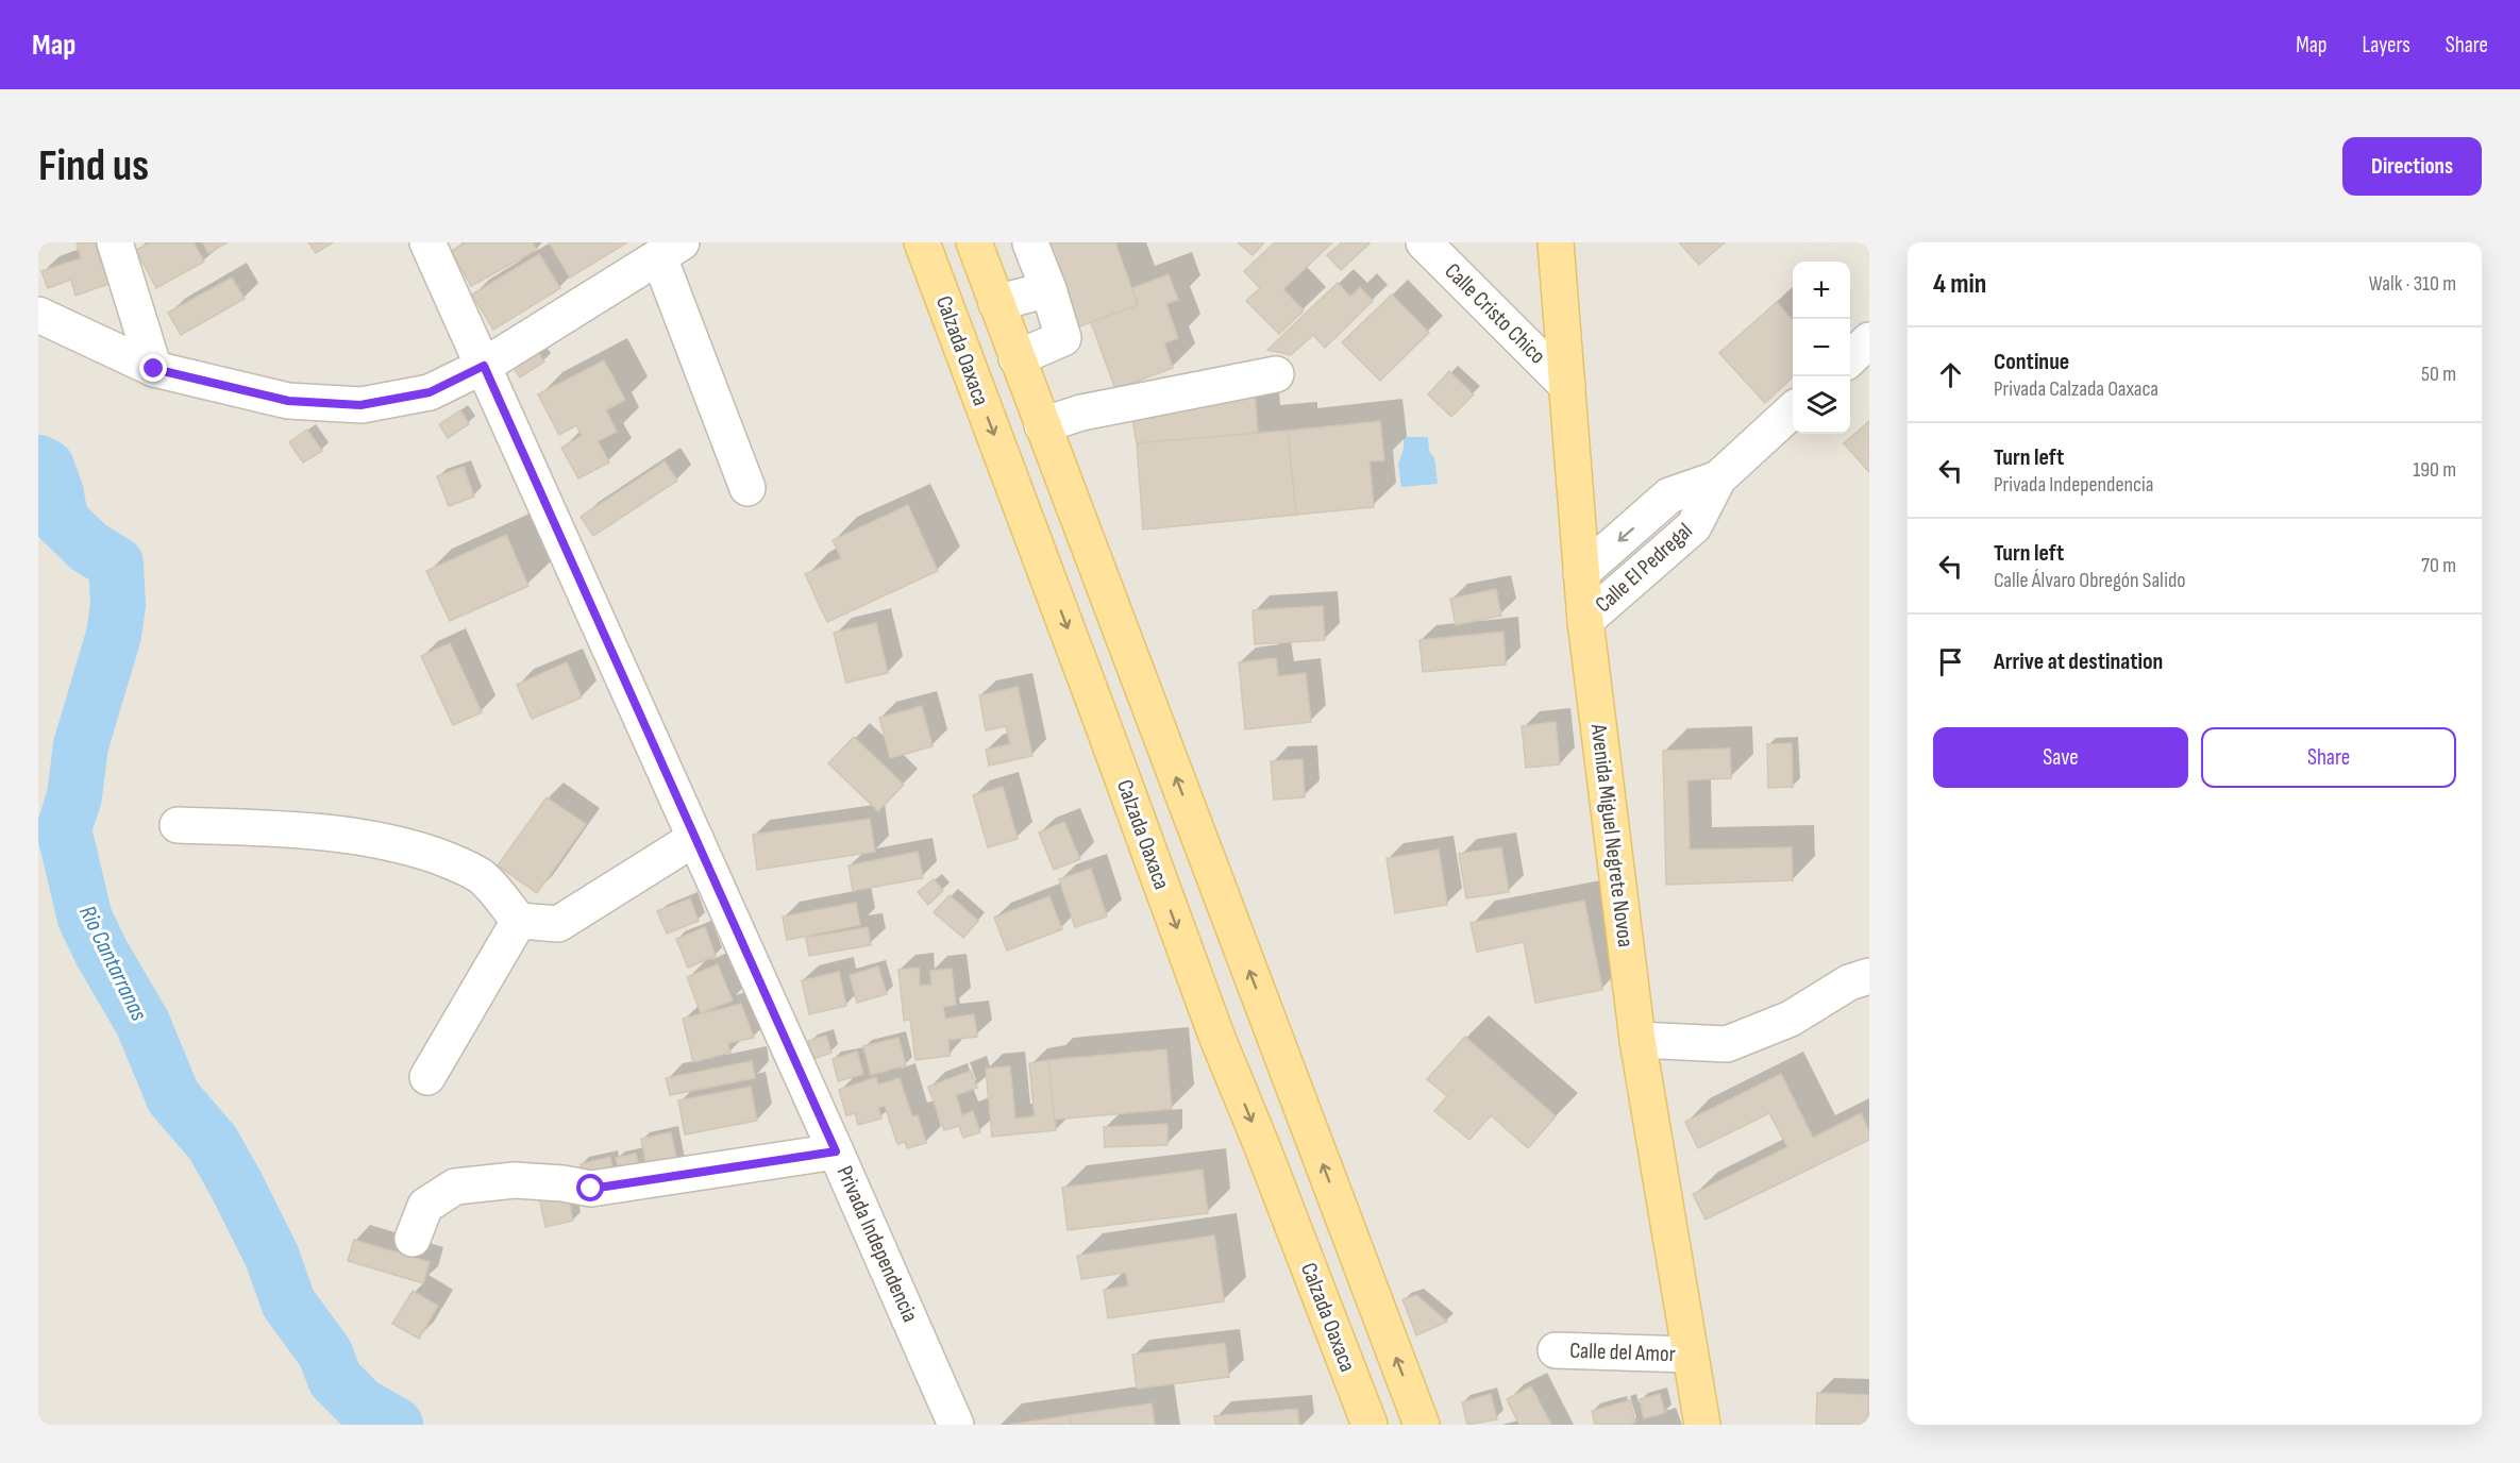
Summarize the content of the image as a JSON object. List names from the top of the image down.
{
  "streets": {
    "main road": ["Calzada Oaxaca", "Avenida Miguel Negrete Novoa"],
    "street": [
      "Calle Cristo Chico",
      "Calle El Pedregal",
      "Privada Independencia",
      "Calle del Amor"
    ]
  },
  "crossings": [
    ["Calle Cristo Chico", "Avenida Miguel Negrete Novoa"],
    ["Calle El Pedregal", "Avenida Miguel Negrete Novoa"],
    ["Avenida Miguel Negrete Novoa", "Calle del Amor"]
  ],
  "water": ["Rio Cantarranas"],
  "page": {
    "header": "Map",
    "nav": ["Map", "Layers", "Share"],
    "buttons": [
      "Directions",
      ["Save", "Share"]
    ],
    "title": "Find us",
    "heading": ["4 min", "Walk · 310 m"],
    "map_buttons": ["+", "−"],
    "list": [
      ["Continue", "Privada Calzada Oaxaca", "50 m"],
      ["Turn left", "Privada Independencia", "190 m"],
      ["Turn left", "Calle Álvaro Obregón Salido", "70 m"],
      "Arrive at destination"
    ]
  }
}
